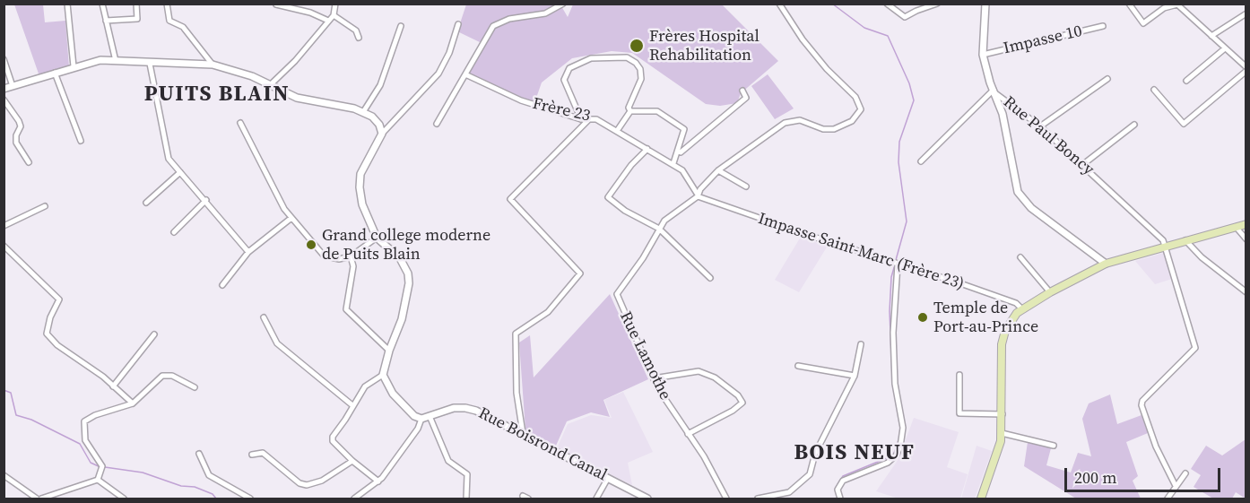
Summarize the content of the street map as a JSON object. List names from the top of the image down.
{
  "streets": {
    "street": [
      "Impasse 10",
      "Frère 23",
      "Rue Paul Boncy",
      "Impasse Saint-Marc (Frère 23)",
      "Rue Lamothe",
      "Rue Boisrond Canal"
    ]
  },
  "crossings": [
    ["Impasse 10", "Rue Paul Boncy"],
    ["Frère 23", "Impasse Saint-Marc (Frère 23)"],
    ["Frère 23", "Rue Lamothe"],
    ["Impasse Saint-Marc (Frère 23)", "Rue Lamothe"]
  ],
  "districts": ["PUITS BLAIN", "BOIS NEUF"],
  "places": ["Frères Hospital Rehabilitation", "Grand college moderne de Puits Blain", "Temple de Port-au-Prince"],
  "scale_bar": "200 m"
}
